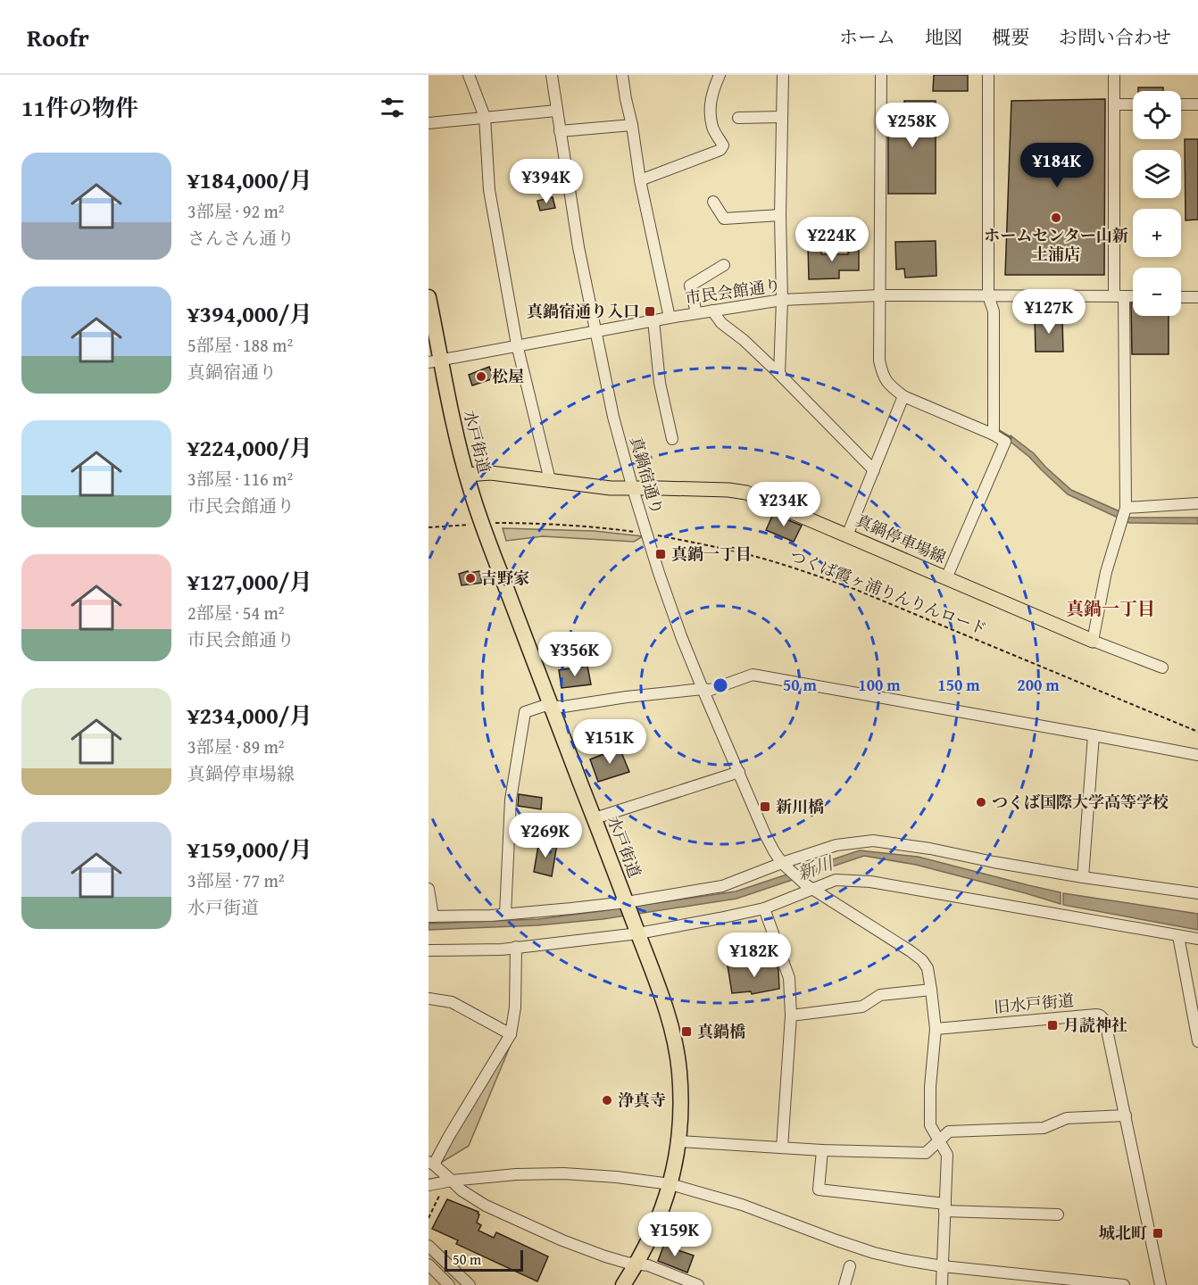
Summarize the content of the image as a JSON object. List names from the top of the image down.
{
  "streets": {
    "highway": ["水戸街道"],
    "main road": ["真鍋停車場線"],
    "street": ["市民会館通り", "真鍋宿通り", "旧水戸街道"],
    "path": ["つくば霞ヶ浦りんりんロード"]
  },
  "crossings": [
    ["市民会館通り", "水戸街道"],
    ["市民会館通り", "真鍋宿通り"],
    ["水戸街道", "真鍋停車場線"],
    ["水戸街道", "つくば霞ヶ浦りんりんロード"],
    ["真鍋宿通り", "真鍋停車場線"],
    ["真鍋宿通り", "つくば霞ヶ浦りんりんロード"]
  ],
  "districts": ["真鍋一丁目"],
  "water": ["新川"],
  "places": {
    "other": [
      "ホームセンター山新 土浦店",
      "松屋",
      "吉野家",
      "つくば国際大学高等学校",
      "浄真寺"
    ],
    "transit": [
      "真鍋宿通り入口",
      "真鍋一丁目",
      "新川橋",
      "月読神社",
      "真鍋橋",
      "城北町"
    ]
  },
  "scale_bar": "50 m",
  "page": {
    "header": "Roofr",
    "nav": [
      "ホーム",
      "地図",
      "概要",
      "お問い合わせ"
    ],
    "heading": "11件の物件",
    "map_buttons": ["+", "−"],
    "price": [
      "¥258K",
      "¥184K",
      "¥394K",
      "¥224K",
      "¥127K",
      "¥234K",
      "¥356K",
      "¥151K",
      "¥269K",
      "¥182K",
      "¥159K"
    ],
    "list": [
      {
        "name": "¥184,000/月",
        "note": "3部屋 · 92 m² · さんさん通り"
      },
      {
        "name": "¥394,000/月",
        "note": "5部屋 · 188 m² · 真鍋宿通り"
      },
      {
        "name": "¥224,000/月",
        "note": "3部屋 · 116 m² · 市民会館通り"
      },
      {
        "name": "¥127,000/月",
        "note": "2部屋 · 54 m² · 市民会館通り"
      },
      {
        "name": "¥234,000/月",
        "note": "3部屋 · 89 m² · 真鍋停車場線"
      },
      {
        "name": "¥159,000/月",
        "note": "3部屋 · 77 m² · 水戸街道"
      }
    ],
    "scale": "50 m"
  },
  "rings": [
    "50 m",
    "100 m",
    "150 m",
    "200 m"
  ]
}
